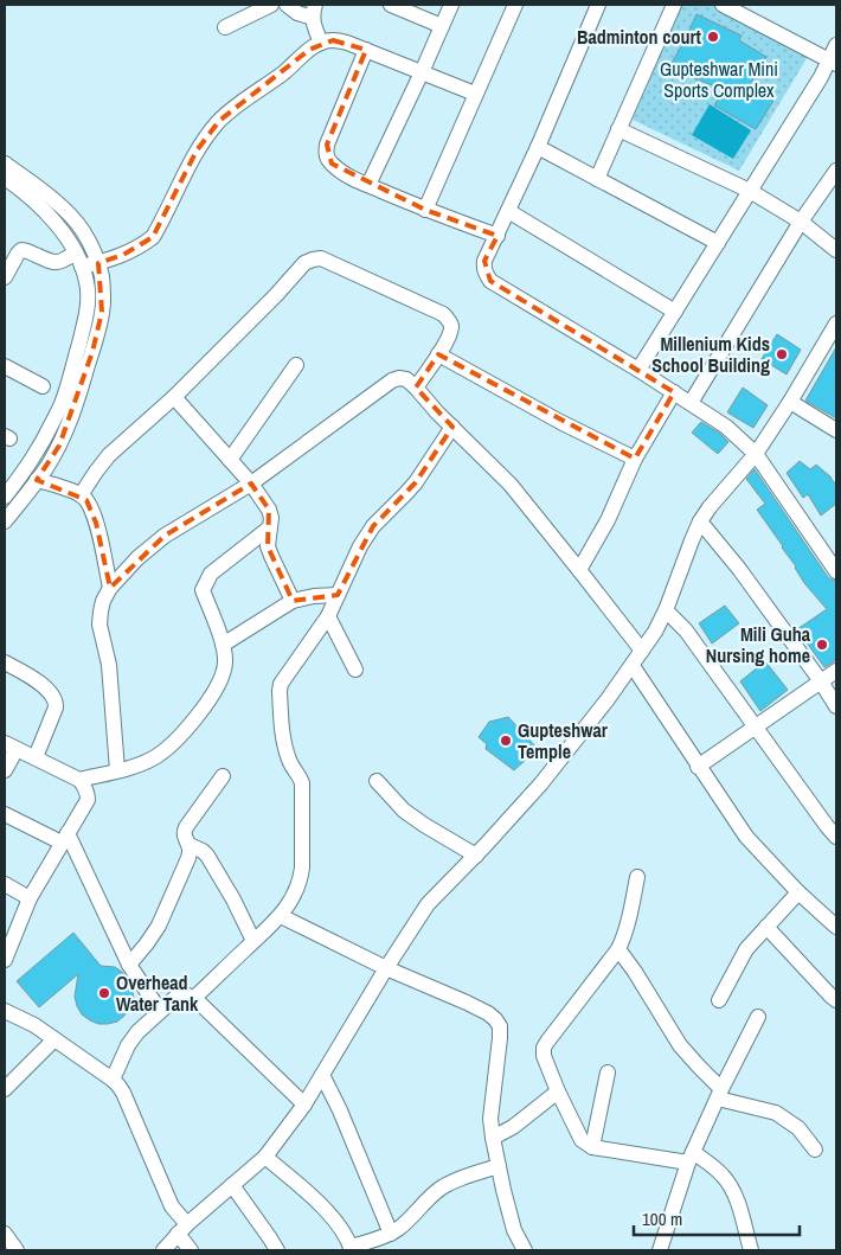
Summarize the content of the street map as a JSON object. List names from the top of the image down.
{
  "parks": ["Gupteshwar Mini Sports Complex"],
  "places": [
    "Badminton court",
    "Millenium Kids School Building",
    "Mili Guha Nursing home",
    "Gupteshwar Temple",
    "Overhead Water Tank"
  ],
  "scale_bar": "100 m"
}
